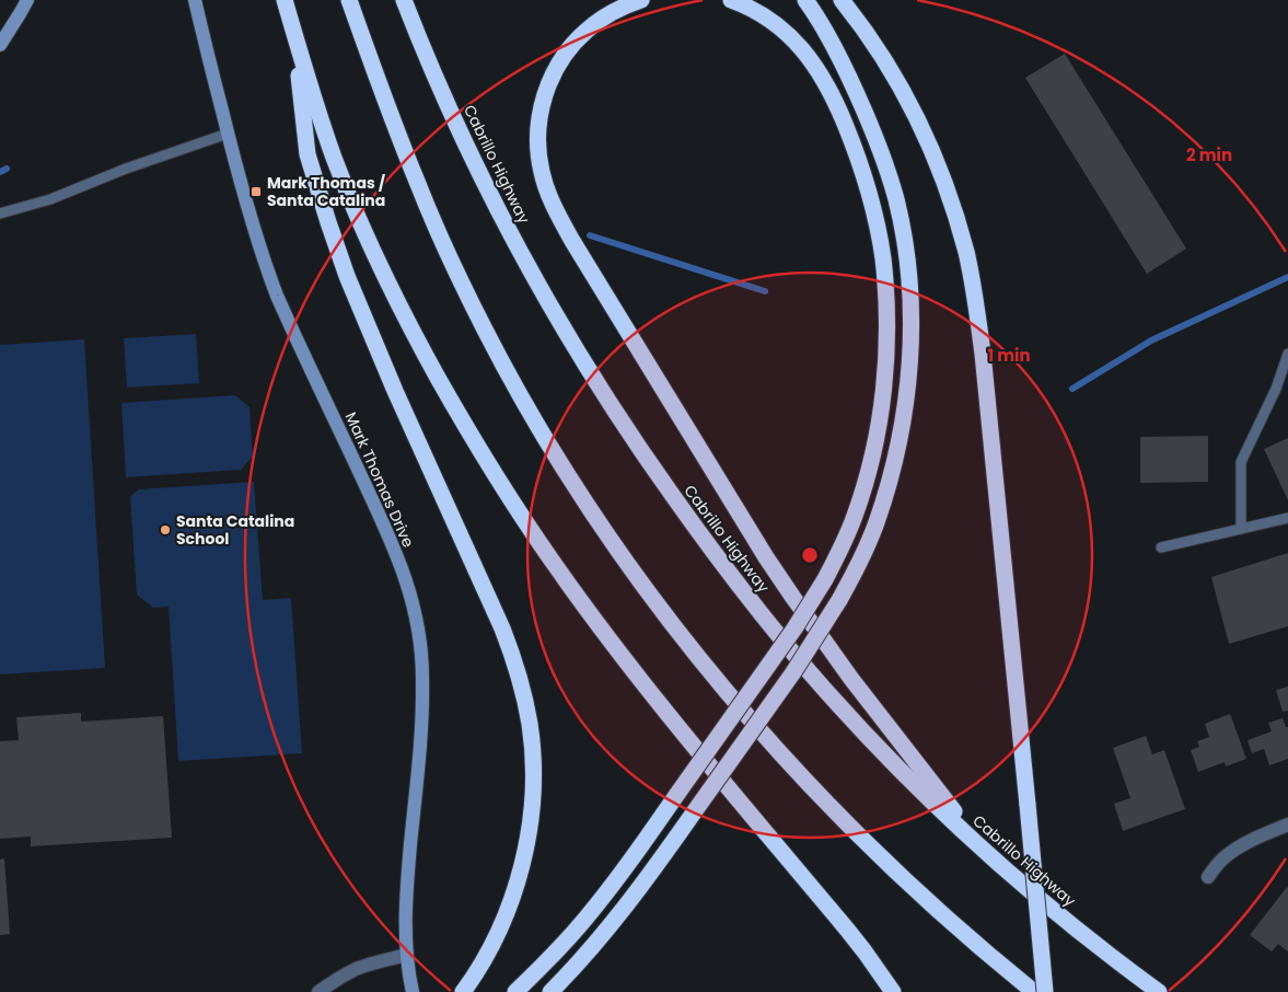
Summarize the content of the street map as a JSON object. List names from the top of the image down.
{
  "streets": {
    "highway": ["Cabrillo Highway"],
    "street": ["Mark Thomas Drive"]
  },
  "places": {
    "transit": ["Mark Thomas / Santa Catalina"],
    "other": ["Santa Catalina School"]
  },
  "rings": ["2 min", "1 min"]
}
